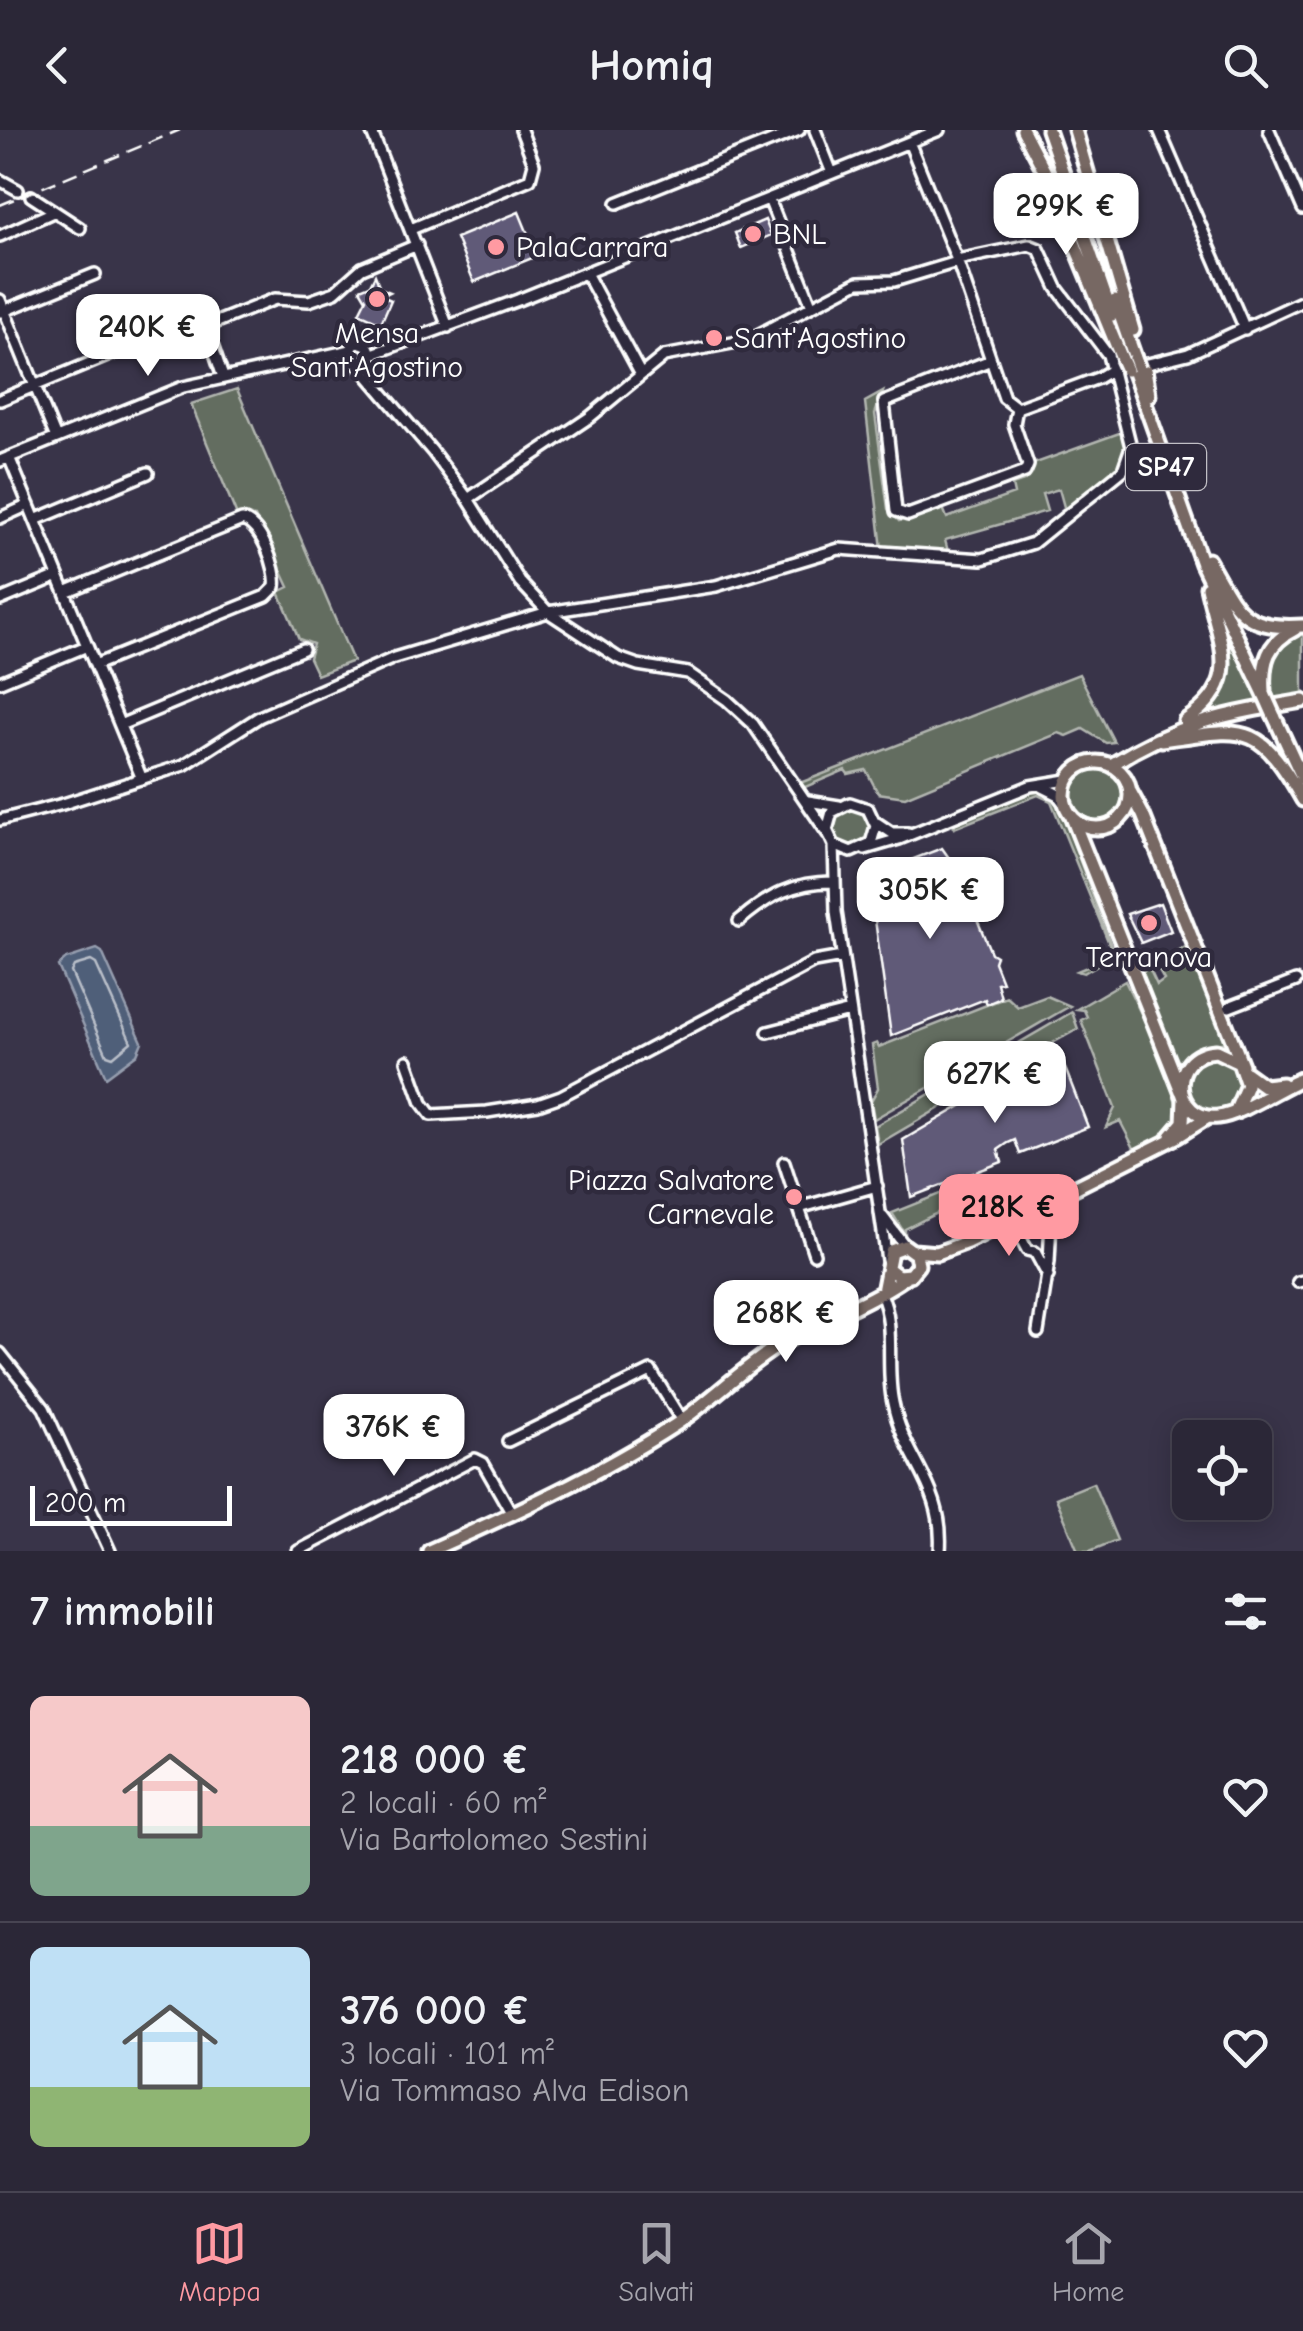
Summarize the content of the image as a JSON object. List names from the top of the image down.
{
  "streets": {
    "main road": ["SP47"]
  },
  "places": [
    "BNL",
    "PalaCarrara",
    "Mensa Sant'Agostino",
    "Sant'Agostino",
    "Terranova",
    "Piazza Salvatore Carnevale"
  ],
  "scale_bar": "200 m",
  "page": {
    "header": "Homiq",
    "price": [
      "299K €",
      "240K €",
      "305K €",
      "627K €",
      "218K €",
      "268K €",
      "376K €"
    ],
    "scale": "200 m",
    "heading": "7 immobili",
    "list": [
      {
        "name": "218 000 €",
        "note": "2 locali · 60 m² · Via Bartolomeo Sestini"
      },
      {
        "name": "376 000 €",
        "note": "3 locali · 101 m² · Via Tommaso Alva Edison"
      }
    ],
    "tabs": ["Mappa", "Salvati", "Home"]
  }
}
